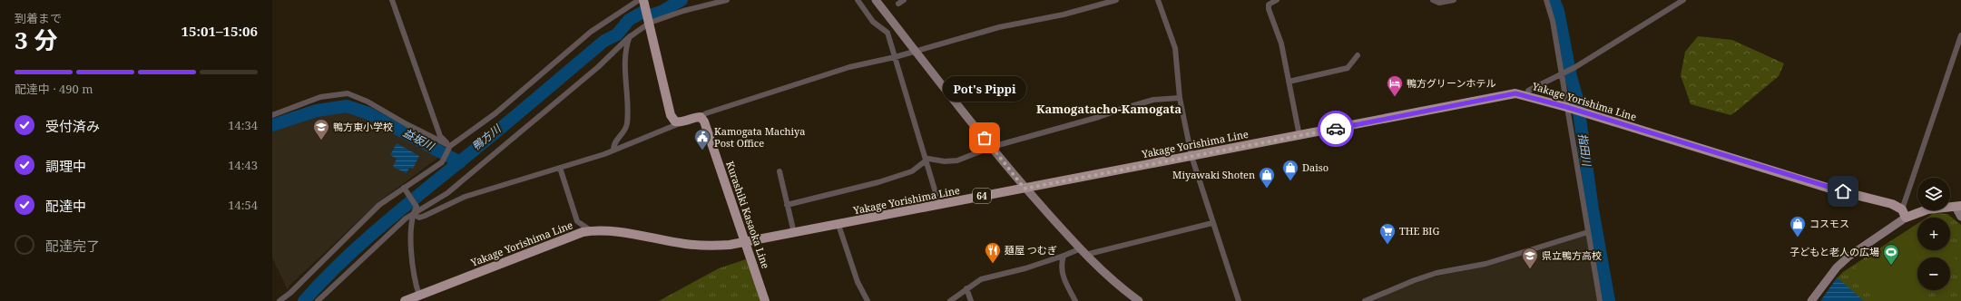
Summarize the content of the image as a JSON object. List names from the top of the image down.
{
  "streets": {
    "main road": ["Yakage Yorishima Line", "64", "Kurashiki Kasaoka Line"]
  },
  "crossings": [
    ["Yakage Yorishima Line", "Kurashiki Kasaoka Line"]
  ],
  "districts": ["Kamogatacho-Kamogata"],
  "water": ["鴨方川", "益坂川", "指田川"],
  "places": {
    "hotel": ["鴨方グリーンホテル"],
    "other": ["Pot's Pippi"],
    "school or university": ["鴨方東小学校", "県立鴨方高校"],
    "public building": ["Kamogata Machiya Post Office"],
    "shop": ["Daiso", "Miyawaki Shoten", "コスモス"],
    "supermarket": ["THE BIG"],
    "restaurant": ["麺屋 つむぎ"],
    "sports": ["子どもと老人の広場"]
  },
  "page": {
    "heading": ["3 分", "到着まで", "15:01–15:06"],
    "bar": "配達中 · 490 m",
    "bubble": "Pot's Pippi",
    "list": [
      ["受付済み", "14:34"],
      ["調理中", "14:43"],
      ["配達中", "14:54"],
      "配達完了"
    ],
    "map_buttons": ["+", "−"]
  }
}
